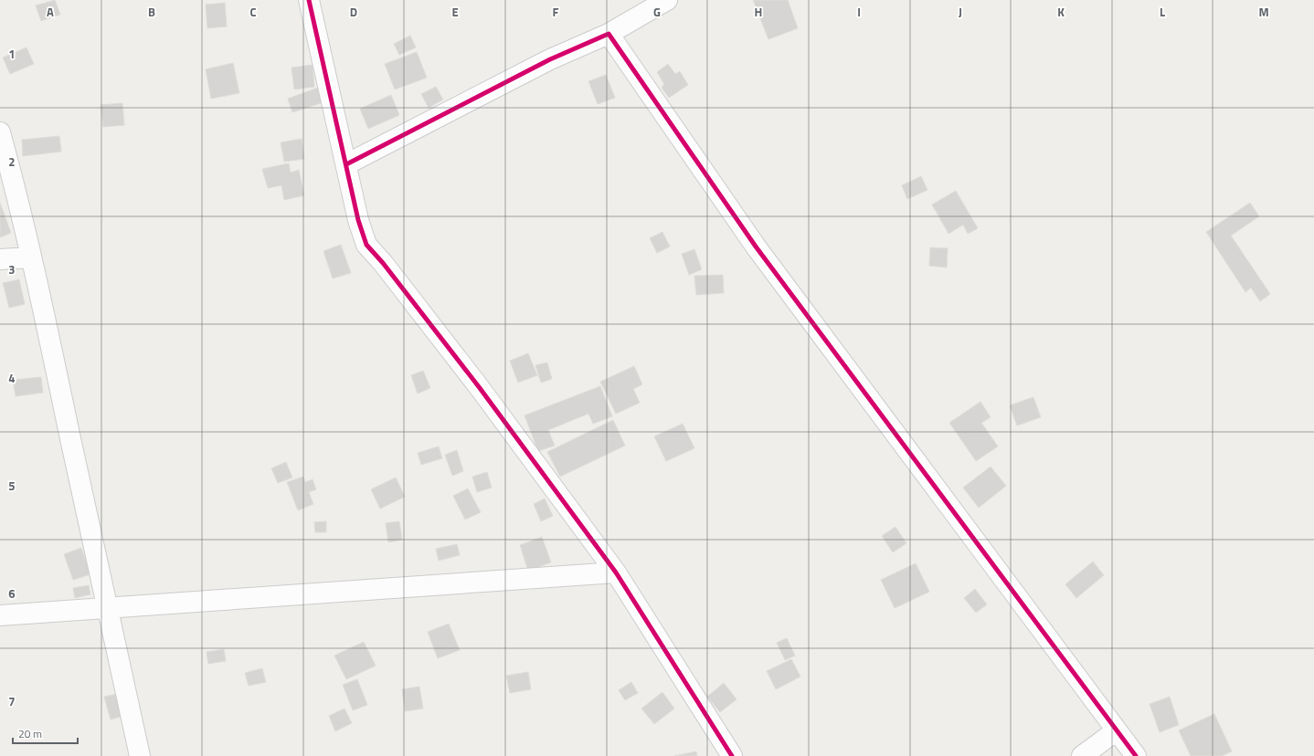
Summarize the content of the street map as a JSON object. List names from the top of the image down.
{
  "scale_bar": "20 m",
  "grid": {
    "columns": [
      "A",
      "B",
      "C",
      "D",
      "E",
      "F",
      "G",
      "H",
      "I",
      "J",
      "K",
      "L",
      "M"
    ],
    "rows": [
      "1",
      "2",
      "3",
      "4",
      "5",
      "6",
      "7"
    ]
  }
}
